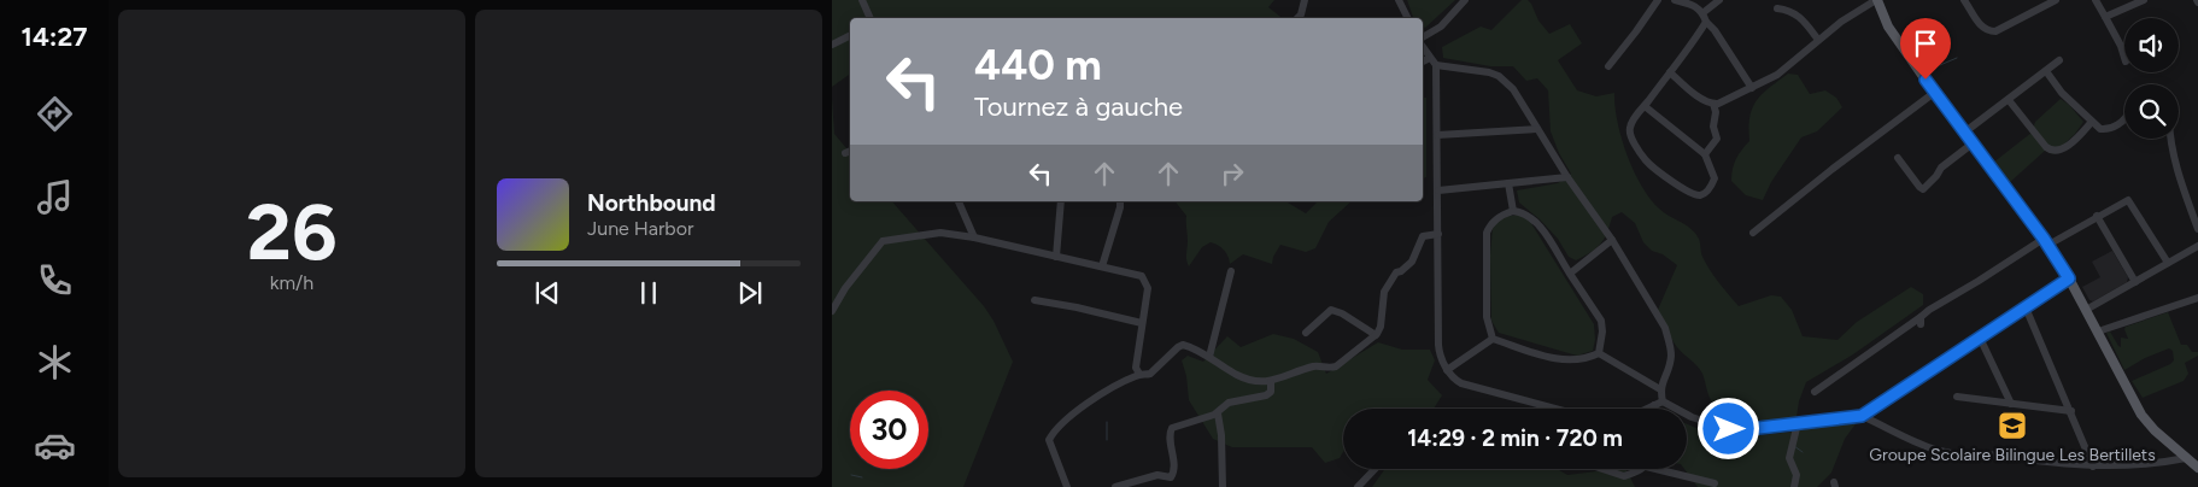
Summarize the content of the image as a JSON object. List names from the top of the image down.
{
  "places": {
    "school or university": ["Groupe Scolaire Bilingue Les Bertillets"]
  },
  "page": {
    "tabs": "14:27",
    "tile": ["26", "km/h"],
    "turn": ["440 m", "Tournez à gauche"],
    "song": ["Northbound", "June Harbor"],
    "limit": "30",
    "trip": "14:29 · 2 min · 720 m"
  }
}
